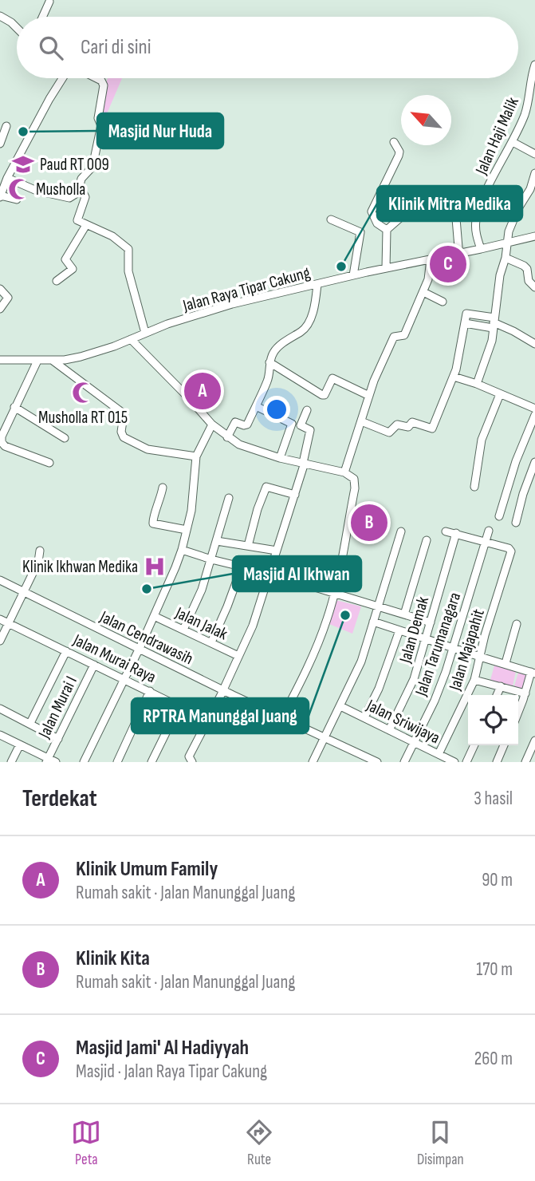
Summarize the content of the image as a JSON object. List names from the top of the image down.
{
  "streets": {
    "street": [
      "Jalan Haji Malik",
      "Jalan Raya Tipar Cakung",
      "Jalan Jalak",
      "Jalan Demak",
      "Jalan Cendrawasih",
      "Jalan Tarumanagara",
      "Jalan Majapahit",
      "Jalan Murai Raya",
      "Jalan Murai I",
      "Jalan Sriwijaya"
    ]
  },
  "crossings": [
    ["Jalan Haji Malik", "Jalan Raya Tipar Cakung"],
    ["Jalan Demak", "Jalan Sriwijaya"],
    ["Jalan Tarumanagara", "Jalan Majapahit"],
    ["Jalan Tarumanagara", "Jalan Sriwijaya"],
    ["Jalan Majapahit", "Jalan Sriwijaya"],
    ["Jalan Murai Raya", "Jalan Murai I"]
  ],
  "places": {
    "other": [
      "Masjid Nur Huda",
      "Klinik Mitra Medika",
      "Masjid Al Ikhwan",
      "RPTRA Manunggal Juang"
    ],
    "school or university": ["Paud RT 009"],
    "mosque": ["Musholla", "Musholla RT 015"],
    "hospital": ["Klinik Ikhwan Medika"]
  },
  "north": "top left",
  "page": {
    "search": "Cari di sini",
    "pins": ["C", "A", "B"],
    "heading": ["Terdekat", "3 hasil"],
    "list": [
      {
        "mark": "A",
        "name": "Klinik Umum Family",
        "note": "Rumah sakit · Jalan Manunggal Juang",
        "value": "90 m"
      },
      {
        "mark": "B",
        "name": "Klinik Kita",
        "note": "Rumah sakit · Jalan Manunggal Juang",
        "value": "170 m"
      },
      {
        "mark": "C",
        "name": "Masjid Jami' Al Hadiyyah",
        "note": "Masjid · Jalan Raya Tipar Cakung",
        "value": "260 m"
      }
    ],
    "nav": ["Peta", "Rute", "Disimpan"]
  }
}
